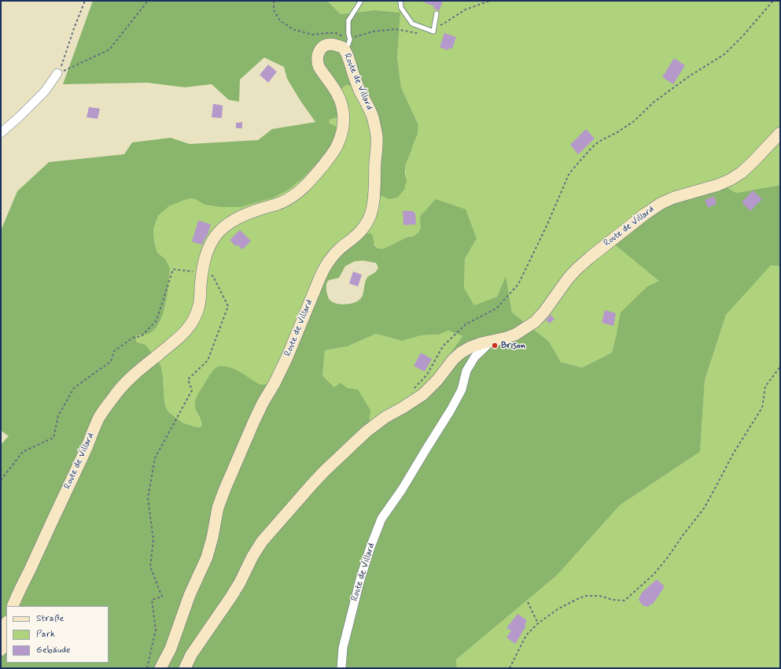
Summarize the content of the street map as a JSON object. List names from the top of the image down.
{
  "streets": {
    "street": ["Route de Villard"]
  },
  "places": ["Brison"],
  "legend": ["Straße", "Park", "Gebäude"]
}
